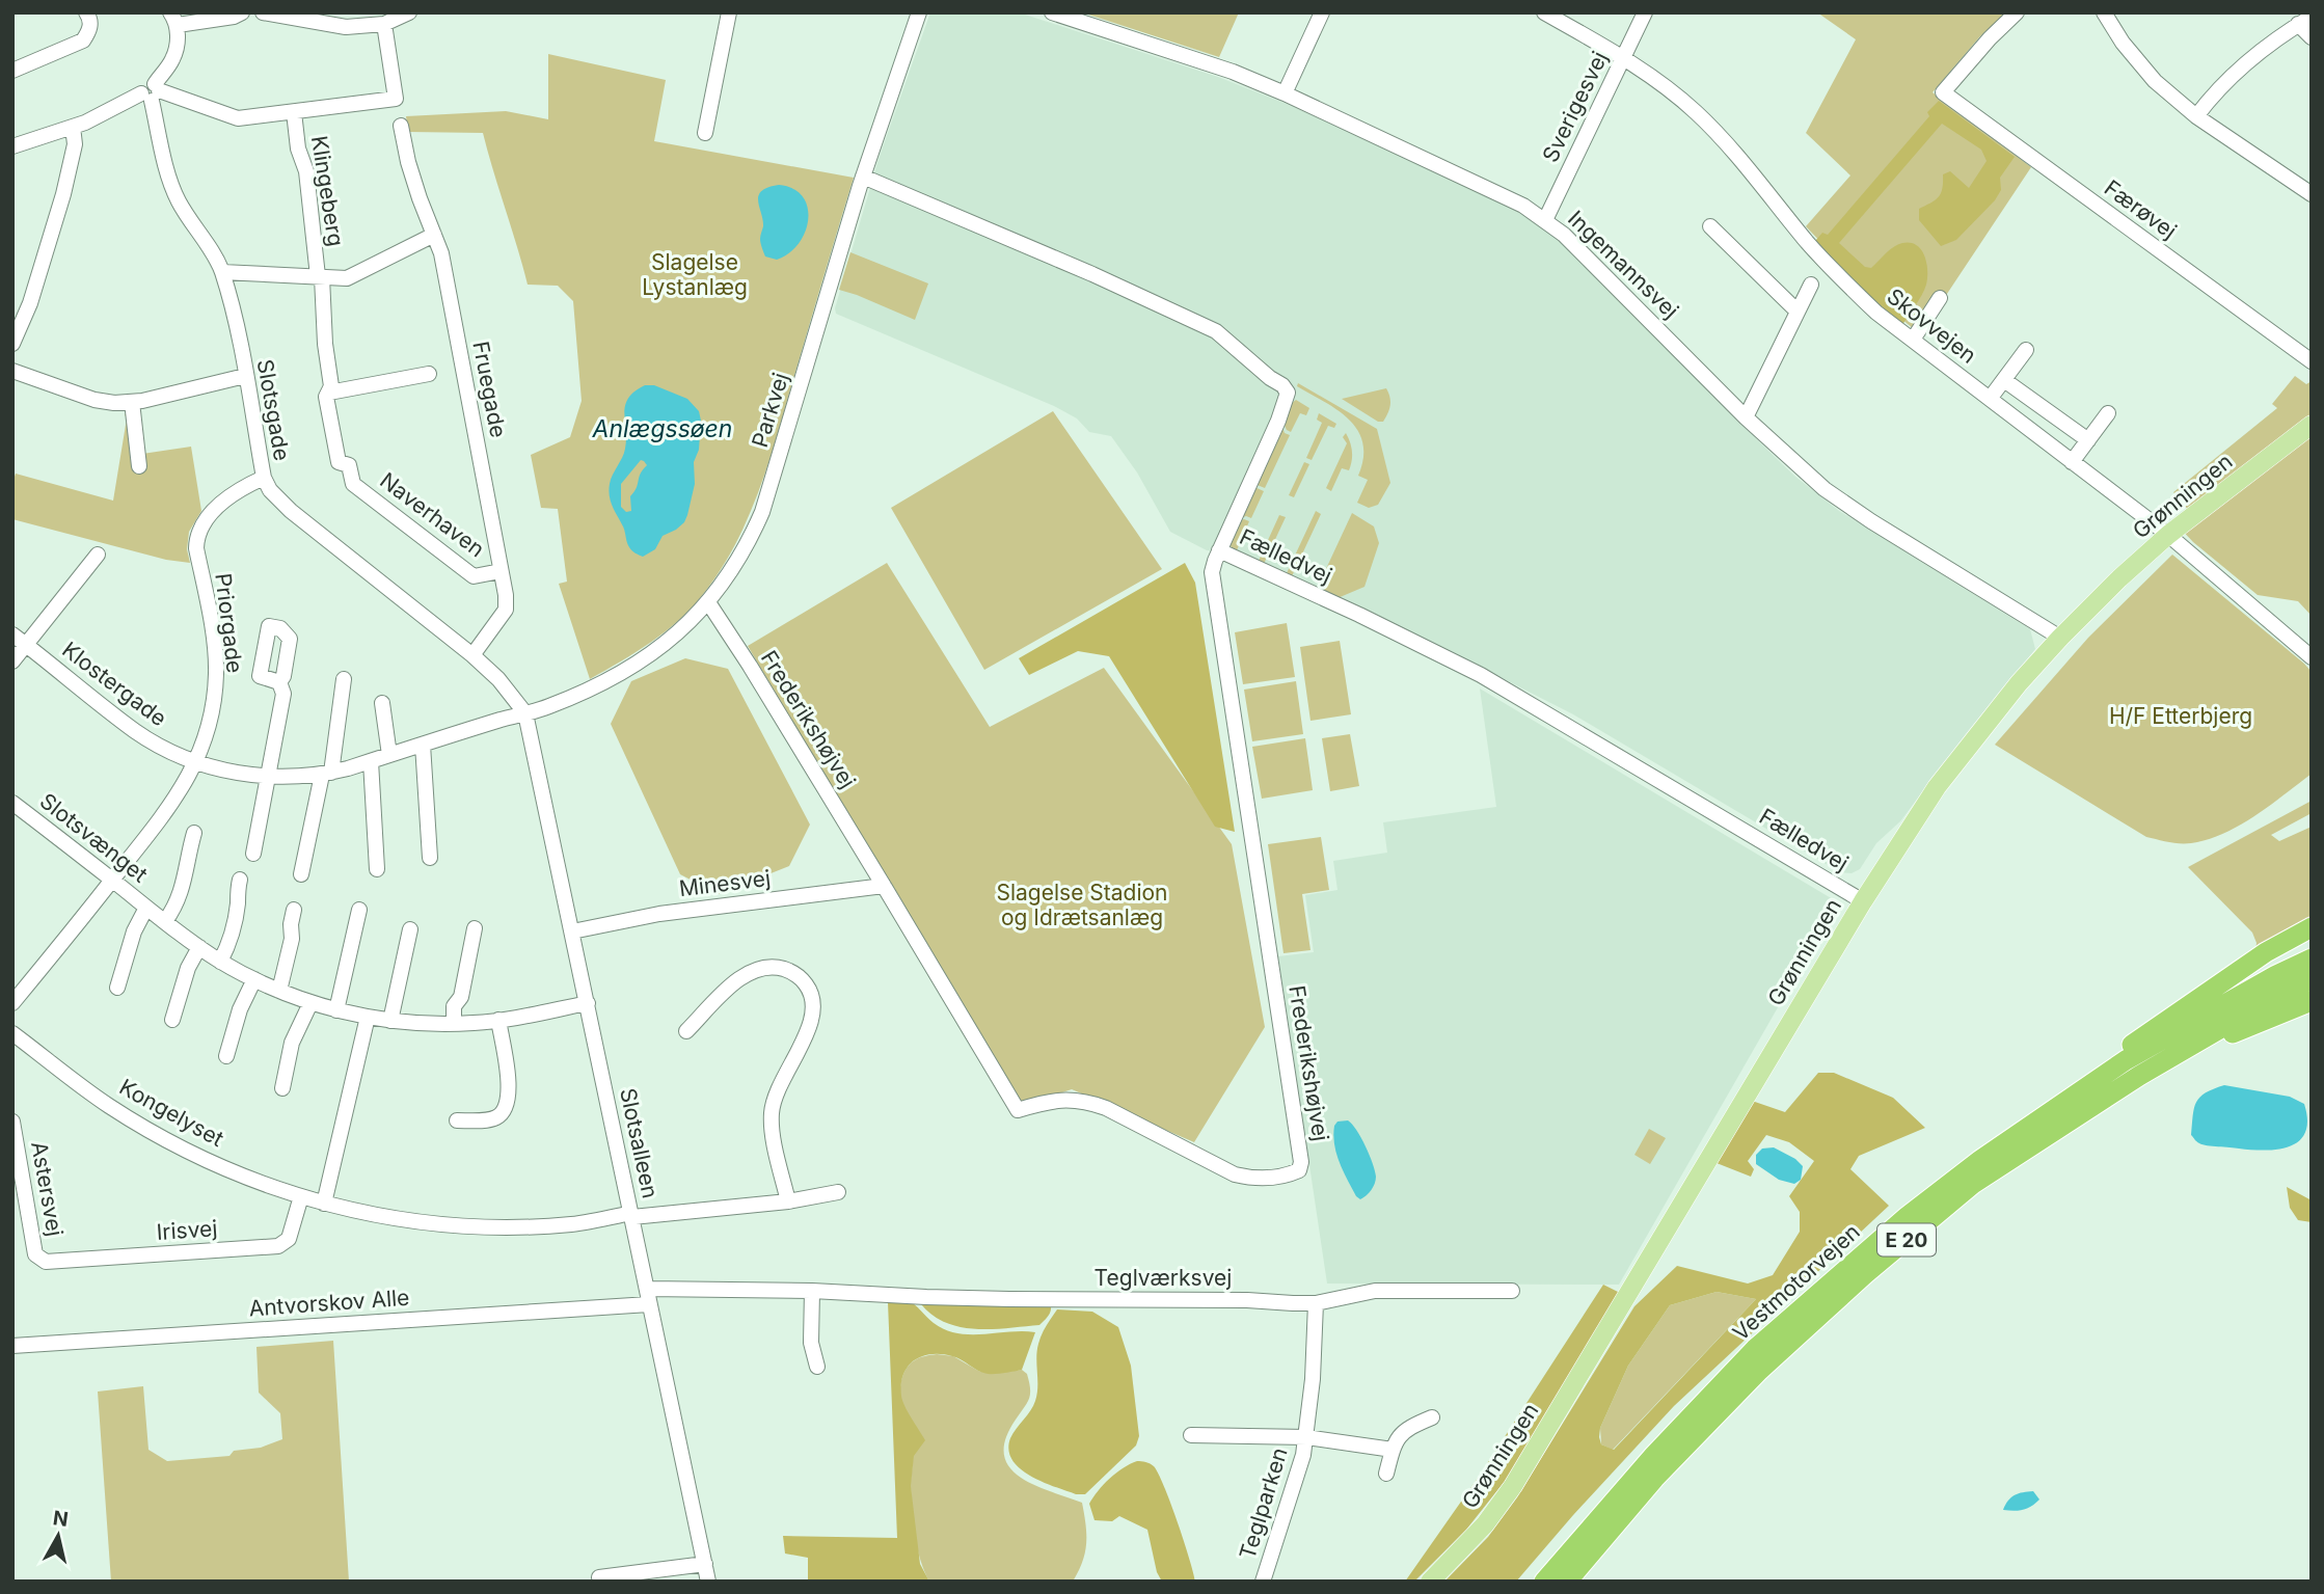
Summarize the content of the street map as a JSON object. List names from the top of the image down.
{
  "streets": {
    "highway": ["E 20", "Vestmotorvejen"],
    "main road": ["Grønningen"],
    "street": [
      "Sverigesvej",
      "Klingeberg",
      "Færøvej",
      "Ingemannsvej",
      "Skovvejen",
      "Fruegade",
      "Slotsgade",
      "Parkvej",
      "Naverhaven",
      "Fælledvej",
      "Priorgade",
      "Klostergade",
      "Frederikshøjvej",
      "Slotsvænget",
      "Minesvej",
      "Kongelyset",
      "Slotsalleen",
      "Astersvej",
      "Irisvej",
      "Teglværksvej",
      "Antvorskov Alle",
      "Teglparken"
    ]
  },
  "crossings": [
    ["Sverigesvej", "Ingemannsvej"],
    ["Sverigesvej", "Skovvejen"],
    ["Klingeberg", "Slotsgade"],
    ["Klingeberg", "Naverhaven"],
    ["Ingemannsvej", "Grønningen"],
    ["Skovvejen", "Grønningen"],
    ["Fruegade", "Slotsgade"],
    ["Fruegade", "Naverhaven"],
    ["Slotsgade", "Parkvej"],
    ["Slotsgade", "Priorgade"],
    ["Slotsgade", "Klostergade"],
    ["Slotsgade", "Slotsalleen"],
    ["Parkvej", "Fælledvej"],
    ["Parkvej", "Klostergade"],
    ["Parkvej", "Frederikshøjvej"],
    ["Parkvej", "Slotsalleen"],
    ["Grønningen", "Fælledvej"],
    ["Fælledvej", "Frederikshøjvej"],
    ["Priorgade", "Klostergade"],
    ["Priorgade", "Slotsvænget"],
    ["Klostergade", "Slotsalleen"],
    ["Frederikshøjvej", "Minesvej"],
    ["Slotsvænget", "Slotsalleen"],
    ["Minesvej", "Slotsalleen"],
    ["Kongelyset", "Slotsalleen"],
    ["Kongelyset", "Irisvej"],
    ["Slotsalleen", "Teglværksvej"],
    ["Slotsalleen", "Antvorskov Alle"],
    ["Astersvej", "Irisvej"],
    ["Teglværksvej", "Antvorskov Alle"],
    ["Teglværksvej", "Teglparken"]
  ],
  "water": ["Anlægssøen"],
  "parks": ["Slagelse Lystanlæg", "H/F Etterbjerg", "Slagelse Stadion og Idrætsanlæg"],
  "north": "top"
}
